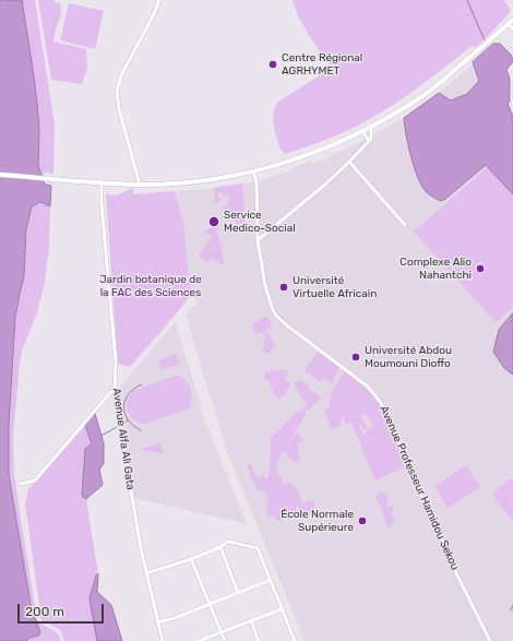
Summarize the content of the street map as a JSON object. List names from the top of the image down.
{
  "streets": {
    "street": ["Avenue Alfa Ali Gata", "Avenue Professeur Hamidou Sekou"]
  },
  "parks": ["Jardin botanique de la FAC des Sciences"],
  "places": [
    "Centre Régional AGRHYMET",
    "Service Medico-Social",
    "Complexe Alio Nahantchi",
    "Université Virtuelle Africain",
    "Université Abdou Moumouni Dioffo",
    "École Normale Supérieure"
  ],
  "scale_bar": "200 m"
}
